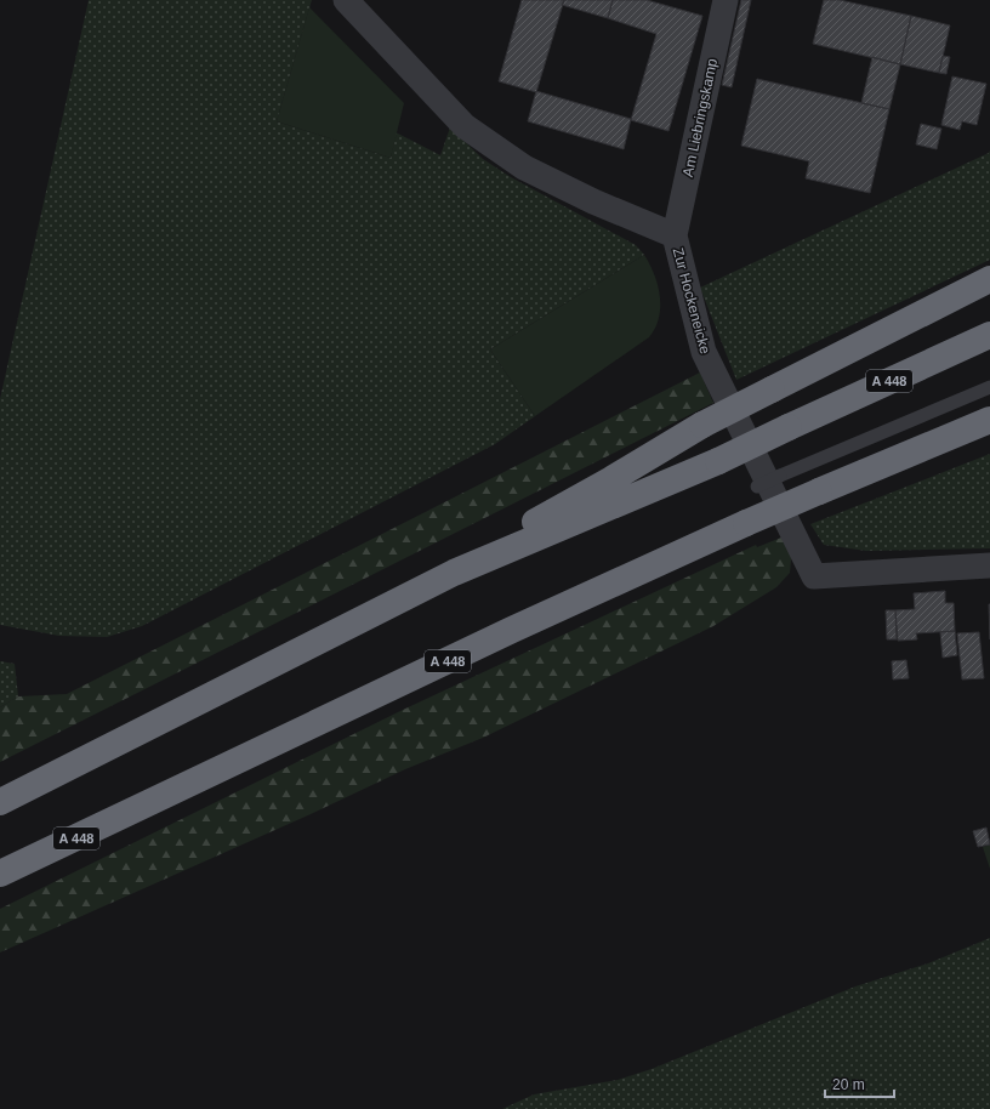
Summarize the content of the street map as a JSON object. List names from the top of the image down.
{
  "streets": {
    "highway": ["A 448"],
    "street": ["Am Liebringskamp", "Zur Hockeneicke"]
  },
  "crossings": [
    ["Am Liebringskamp", "Zur Hockeneicke"]
  ],
  "scale_bar": "20 m"
}
